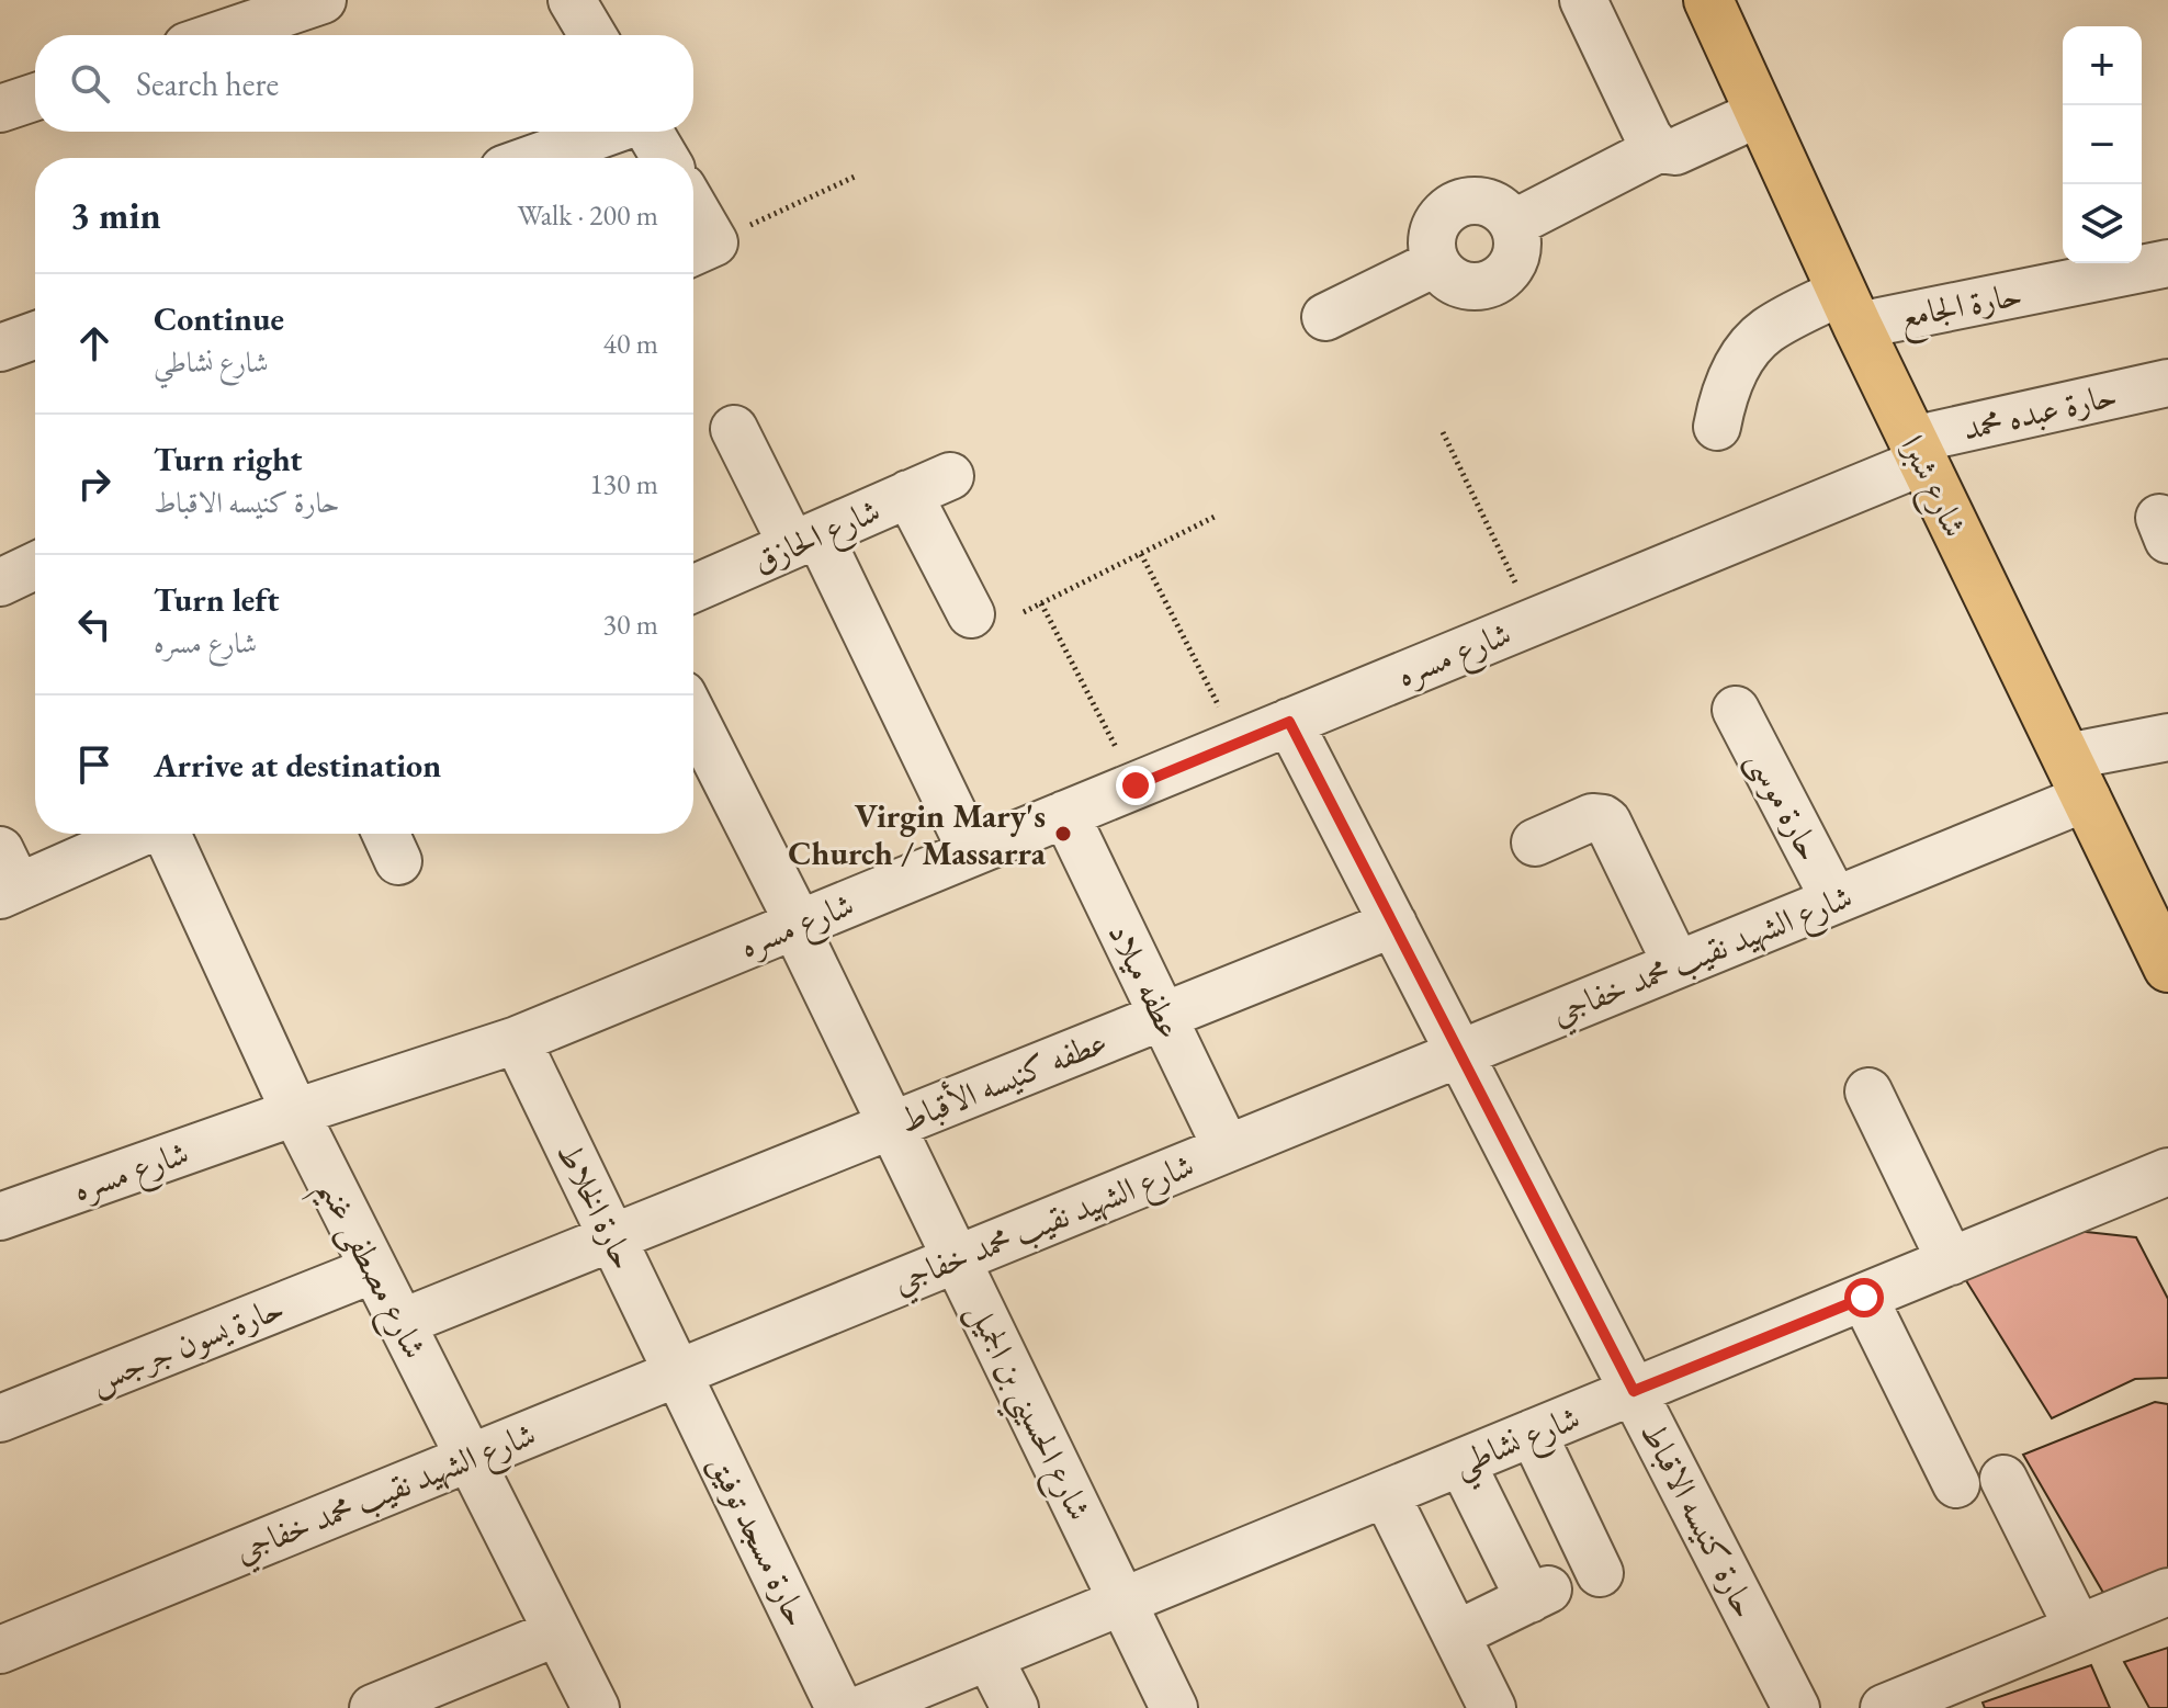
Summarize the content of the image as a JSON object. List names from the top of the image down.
{
  "streets": {
    "main road": ["شارع شبرا"],
    "street": [
      "حارة الجامع",
      "حارة عبده محمد",
      "شارع الحازق",
      "شارع مسره",
      "حارة موسى",
      "شارع الشهيد نقيب محمد خفاجي",
      "عطفه ميلاد",
      "عطفه كنيسه الأقباط",
      "حارة الخلاط",
      "شارع مصطفى غنيم",
      "حارة يسون جرجس",
      "شارع الحسيني بن الجميل",
      "شارع نشاطي",
      "حارة كنيسه الاقباط",
      "حارة مسجد توفيق"
    ]
  },
  "crossings": [
    ["حارة الجامع", "شارع شبرا"],
    ["حارة عبده محمد", "شارع شبرا"],
    ["حارة عبده محمد", "شارع مسره"],
    ["شارع شبرا", "شارع مسره"],
    ["شارع شبرا", "شارع الشهيد نقيب محمد خفاجي"],
    ["شارع مسره", "عطفه ميلاد"],
    ["شارع مسره", "حارة الخلاط"],
    ["شارع مسره", "شارع مصطفى غنيم"],
    ["شارع مسره", "شارع الحسيني بن الجميل"],
    ["شارع مسره", "حارة كنيسه الاقباط"],
    ["حارة موسى", "شارع الشهيد نقيب محمد خفاجي"],
    ["شارع الشهيد نقيب محمد خفاجي", "عطفه ميلاد"],
    ["شارع الشهيد نقيب محمد خفاجي", "حارة الخلاط"],
    ["شارع الشهيد نقيب محمد خفاجي", "شارع مصطفى غنيم"],
    ["شارع الشهيد نقيب محمد خفاجي", "شارع الحسيني بن الجميل"],
    ["شارع الشهيد نقيب محمد خفاجي", "حارة كنيسه الاقباط"],
    ["شارع الشهيد نقيب محمد خفاجي", "حارة مسجد توفيق"],
    ["عطفه ميلاد", "عطفه كنيسه الأقباط"],
    ["عطفه كنيسه الأقباط", "حارة الخلاط"],
    ["عطفه كنيسه الأقباط", "شارع مصطفى غنيم"],
    ["عطفه كنيسه الأقباط", "شارع الحسيني بن الجميل"],
    ["عطفه كنيسه الأقباط", "حارة كنيسه الاقباط"],
    ["حارة الخلاط", "حارة مسجد توفيق"],
    ["شارع مصطفى غنيم", "حارة يسون جرجس"],
    ["شارع الحسيني بن الجميل", "شارع نشاطي"],
    ["شارع نشاطي", "حارة كنيسه الاقباط"]
  ],
  "places": ["Virgin Mary's Church / Massarra"],
  "page": {
    "map_buttons": ["+", "−"],
    "search": "Search here",
    "heading": ["3 min", "Walk · 200 m"],
    "list": [
      ["Continue", "شارع نشاطي", "40 m"],
      ["Turn right", "حارة كنيسه الاقباط", "130 m"],
      ["Turn left", "شارع مسره", "30 m"],
      "Arrive at destination"
    ]
  }
}
